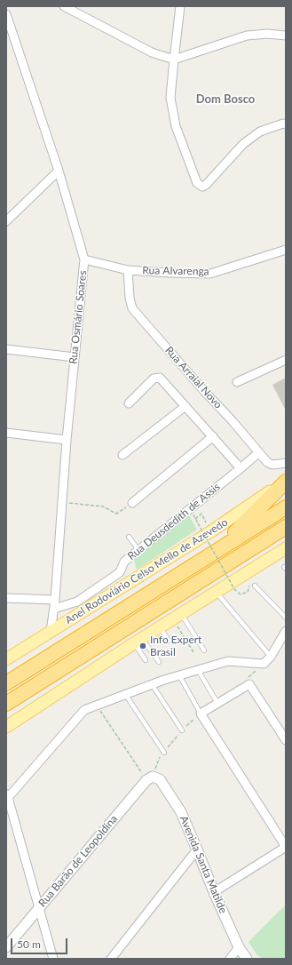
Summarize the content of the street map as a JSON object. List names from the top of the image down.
{
  "streets": {
    "highway": ["Anel Rodoviário Celso Mello de Azevedo"],
    "street": [
      "Rua Alvarenga",
      "Rua Osmário Soares",
      "Rua Arraial Novo",
      "Rua Deusdedith de Assis",
      "Rua Barão de Leopoldina",
      "Avenida Santa Matilde"
    ]
  },
  "crossings": [
    ["Rua Alvarenga", "Rua Osmário Soares"],
    ["Rua Alvarenga", "Rua Arraial Novo"],
    ["Rua Osmário Soares", "Rua Deusdedith de Assis"],
    ["Rua Osmário Soares", "Anel Rodoviário Celso Mello de Azevedo"],
    ["Rua Arraial Novo", "Rua Deusdedith de Assis"],
    ["Rua Barão de Leopoldina", "Avenida Santa Matilde"]
  ],
  "districts": ["Dom Bosco"],
  "places": ["Info Expert Brasil"],
  "scale_bar": "50 m"
}
